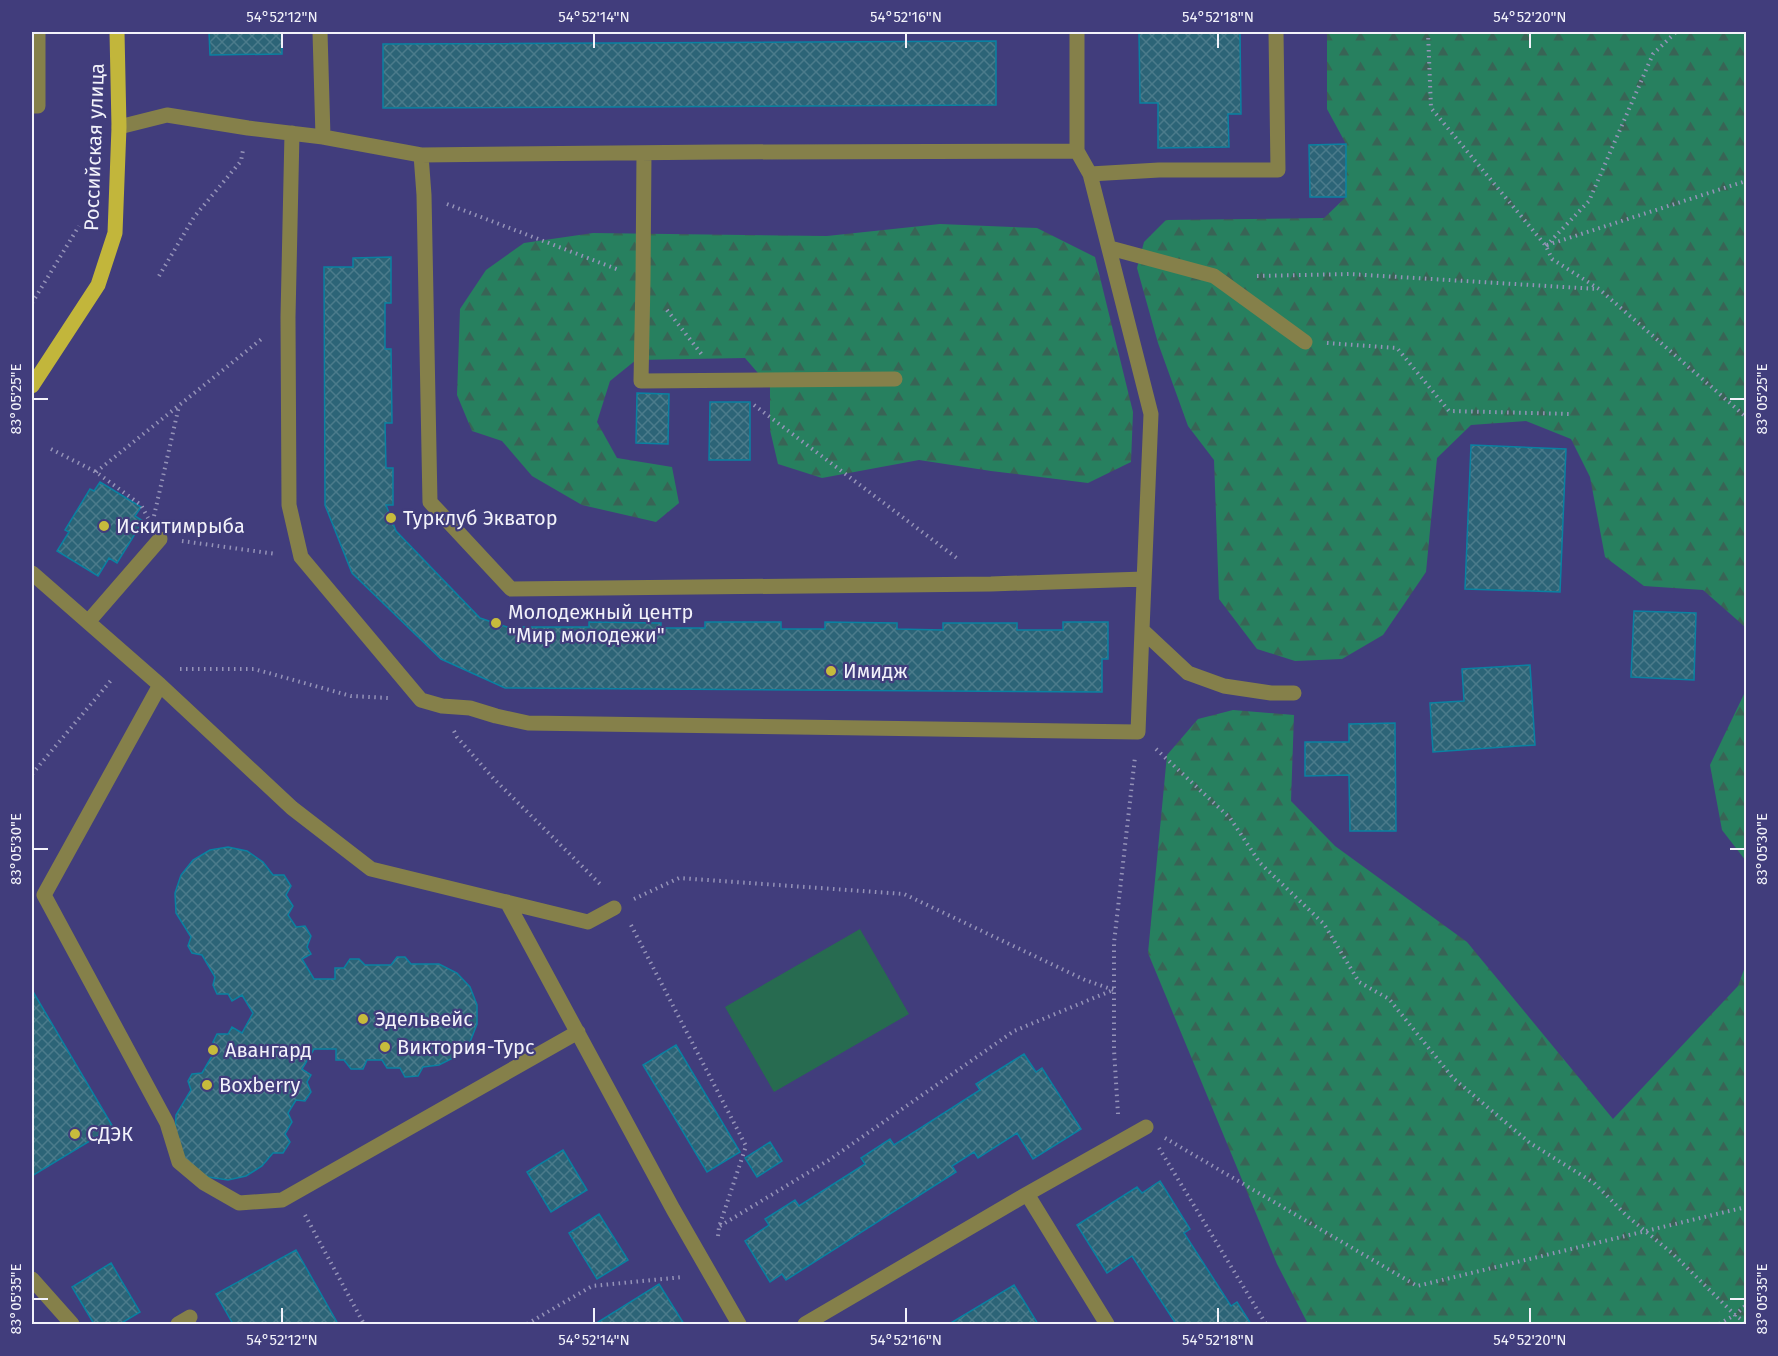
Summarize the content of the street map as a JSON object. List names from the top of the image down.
{
  "streets": {
    "main road": ["Российская улица"]
  },
  "places": [
    "Турклуб Экватор",
    "Искитимрыба",
    "Молодежный центр \"Мир молодежи\"",
    "Имидж",
    "Эдельвейс",
    "Виктория-Турс",
    "Авангард",
    "Boxberry",
    "СДЭК"
  ],
  "coordinates": [
    "54°52'12\"N",
    "54°52'14\"N",
    "54°52'16\"N",
    "54°52'18\"N",
    "54°52'20\"N",
    "83°05'25\"E",
    "83°05'30\"E",
    "83°05'35\"E"
  ]
}
